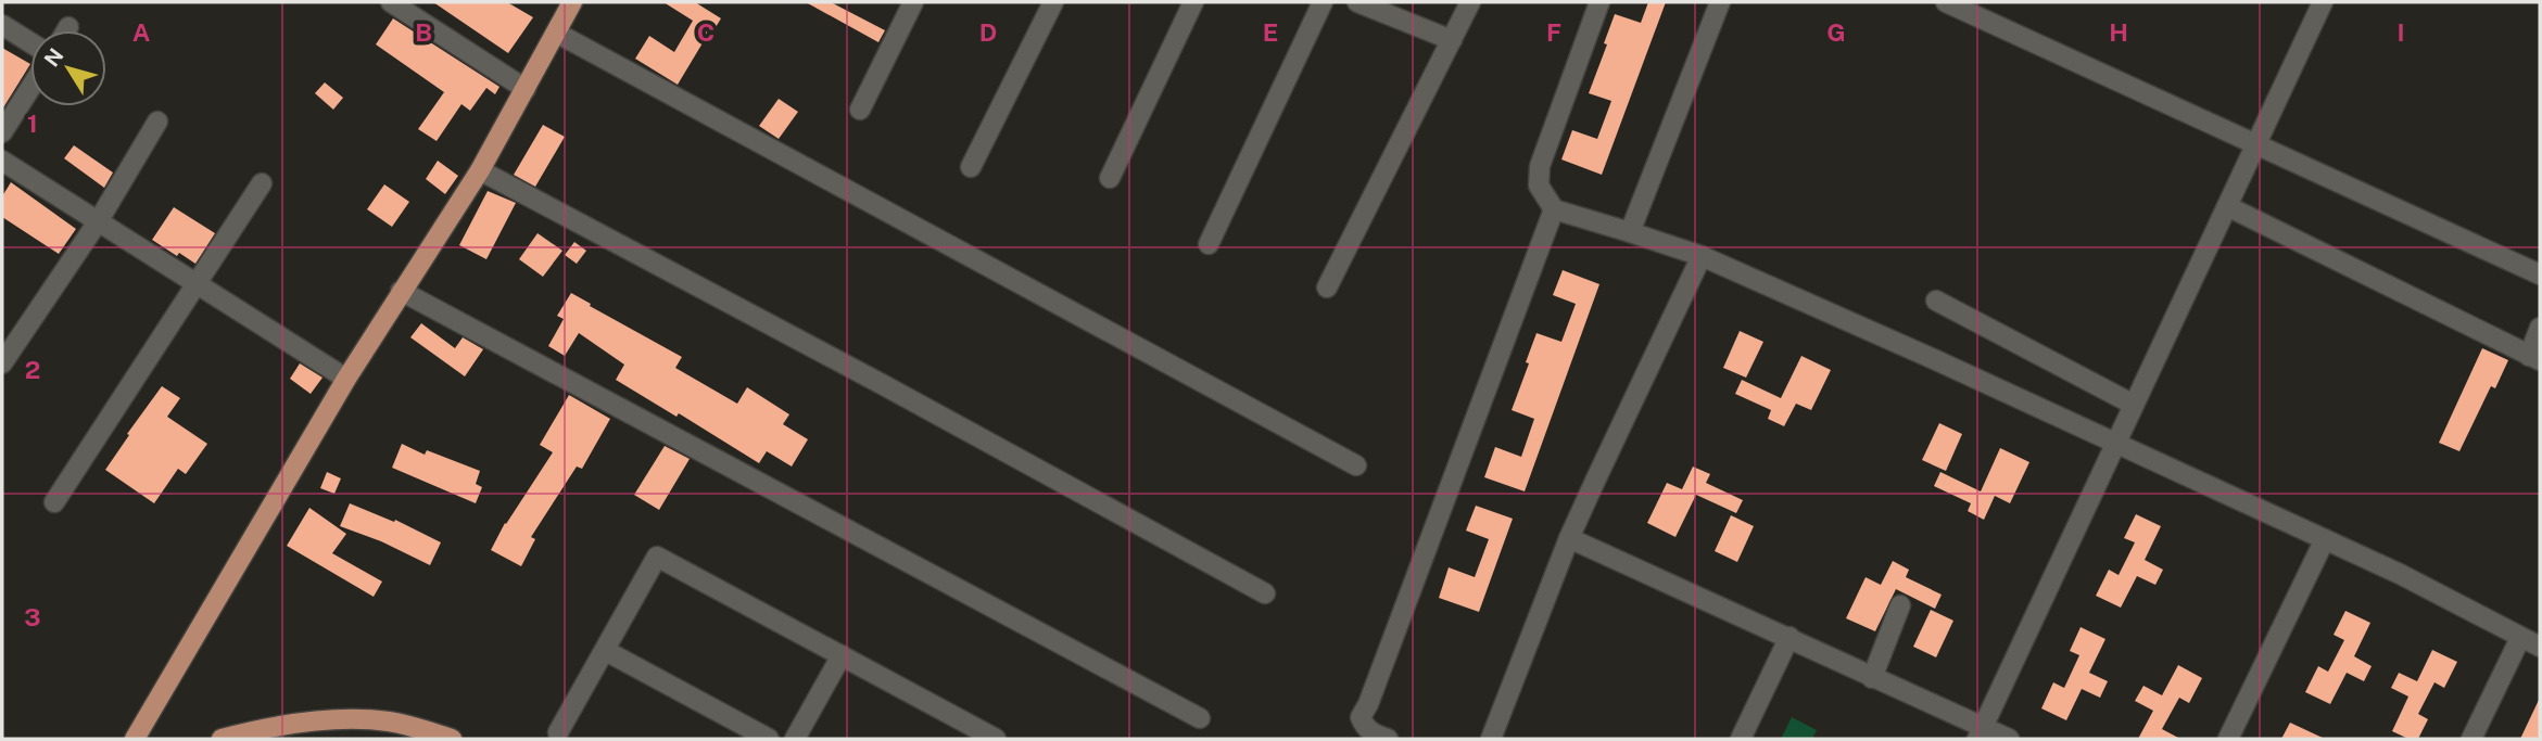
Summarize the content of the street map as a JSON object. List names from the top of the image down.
{
  "north": "top left",
  "grid": {
    "columns": [
      "A",
      "B",
      "C",
      "D",
      "E",
      "F",
      "G",
      "H",
      "I"
    ],
    "rows": ["1", "2", "3"]
  }
}
